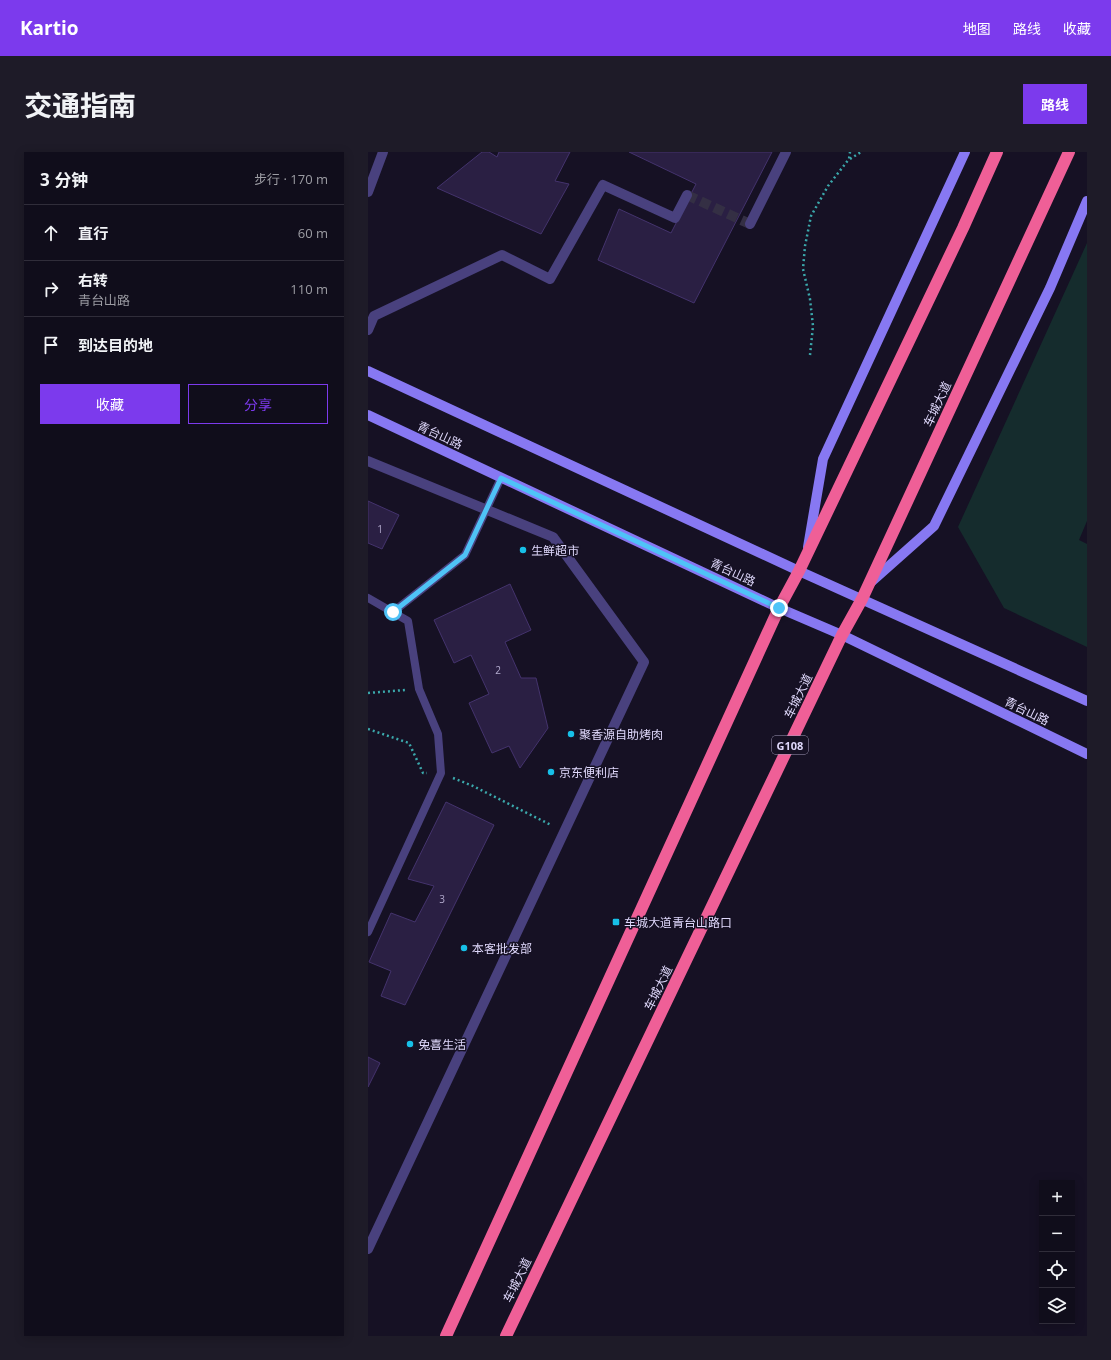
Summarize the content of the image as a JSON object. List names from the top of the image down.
{
  "streets": {
    "highway": ["车城大道", "G108"],
    "main road": ["青台山路"]
  },
  "crossings": [
    ["车城大道", "青台山路"]
  ],
  "places": {
    "other": [
      "生鲜超市",
      "聚香源自助烤肉",
      "京东便利店",
      "本客批发部",
      "兔喜生活"
    ],
    "transit": ["车城大道青台山路口"]
  },
  "house_numbers": ["1", "2", "3"],
  "page": {
    "header": "Kartio",
    "nav": ["地图", "路线", "收藏"],
    "title": "交通指南",
    "buttons": [
      "路线",
      ["收藏", "分享"]
    ],
    "heading": ["3 分钟", "步行 · 170 m"],
    "list": [
      ["直行", "60 m"],
      ["右转", "青台山路", "110 m"],
      "到达目的地"
    ],
    "map_buttons": ["+", "−"]
  }
}
